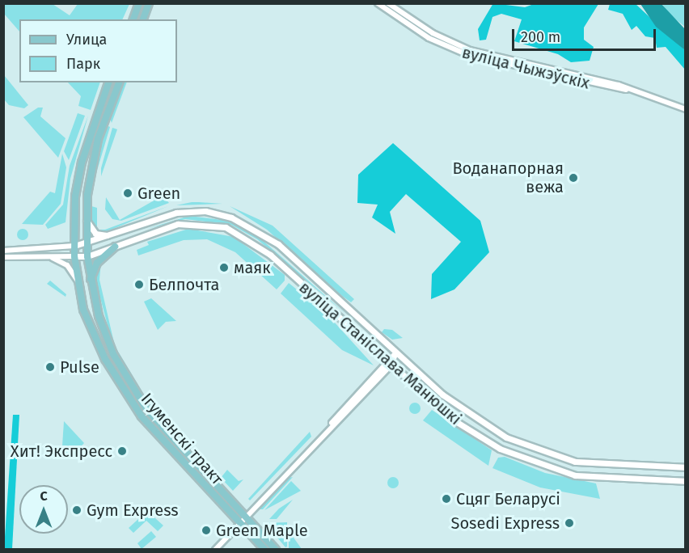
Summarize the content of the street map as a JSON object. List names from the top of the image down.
{
  "streets": {
    "main road": ["вуліца Станіслава Манюшкі", "Ігуменскі тракт"],
    "street": ["вуліца Чыжэўскіх"]
  },
  "crossings": [
    ["вуліца Станіслава Манюшкі", "Ігуменскі тракт"]
  ],
  "places": [
    "Воданапорная вежа",
    "Green",
    "маяк",
    "Белпочта",
    "Pulse",
    "Хит! Экспресс",
    "Сцяг Беларусі",
    "Gym Express",
    "Sosedi Express",
    "Green Maple"
  ],
  "legend": ["Улица", "Парк"],
  "scale_bar": "200 m",
  "north": "top"
}
